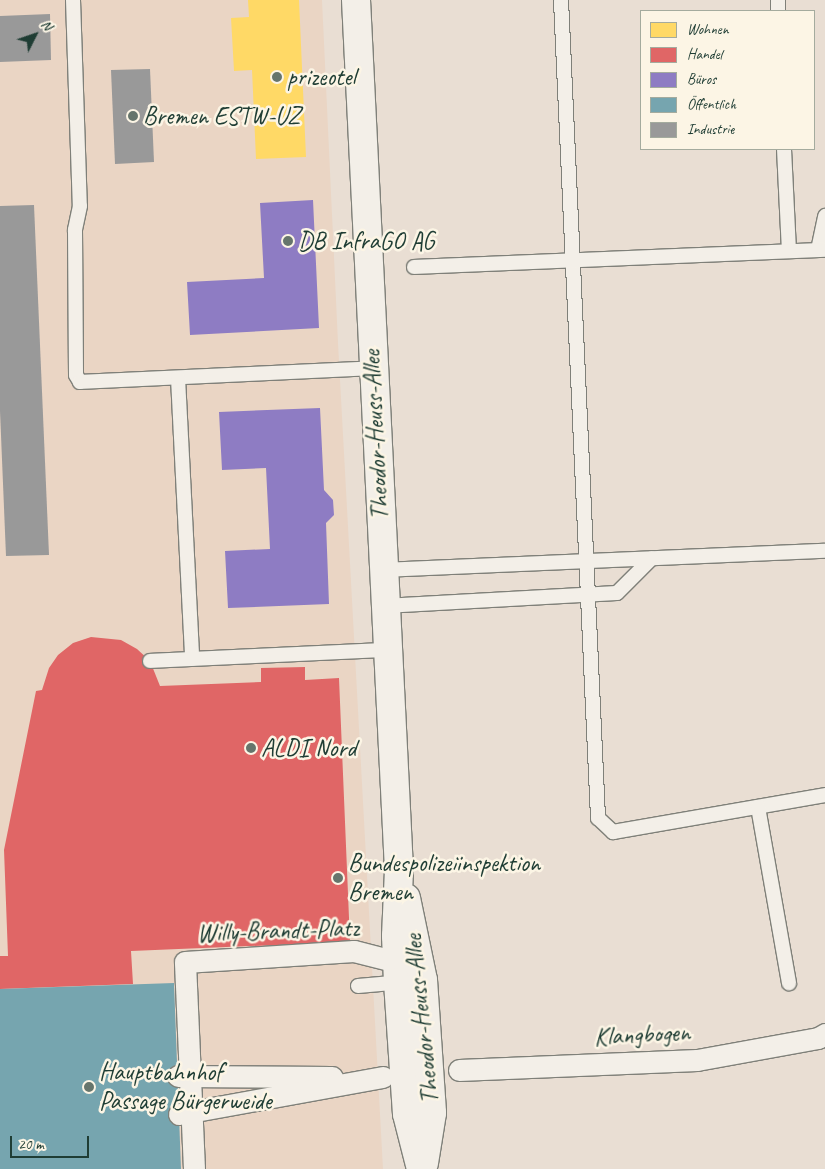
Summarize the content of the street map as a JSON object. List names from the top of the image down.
{
  "streets": {
    "street": ["Theodor-Heuss-Allee", "Willy-Brandt-Platz", "Klangbogen"]
  },
  "crossings": [
    ["Theodor-Heuss-Allee", "Willy-Brandt-Platz"]
  ],
  "places": [
    "prizeotel",
    "Bremen ESTW-UZ",
    "DB InfraGO AG",
    "ALDI Nord",
    "Bundespolizeiinspektion Bremen",
    "Hauptbahnhof Passage Bürgerweide"
  ],
  "legend": [
    "Wohnen",
    "Handel",
    "Büros",
    "Öffentlich",
    "Industrie"
  ],
  "scale_bar": "20 m",
  "north": "top right"
}
